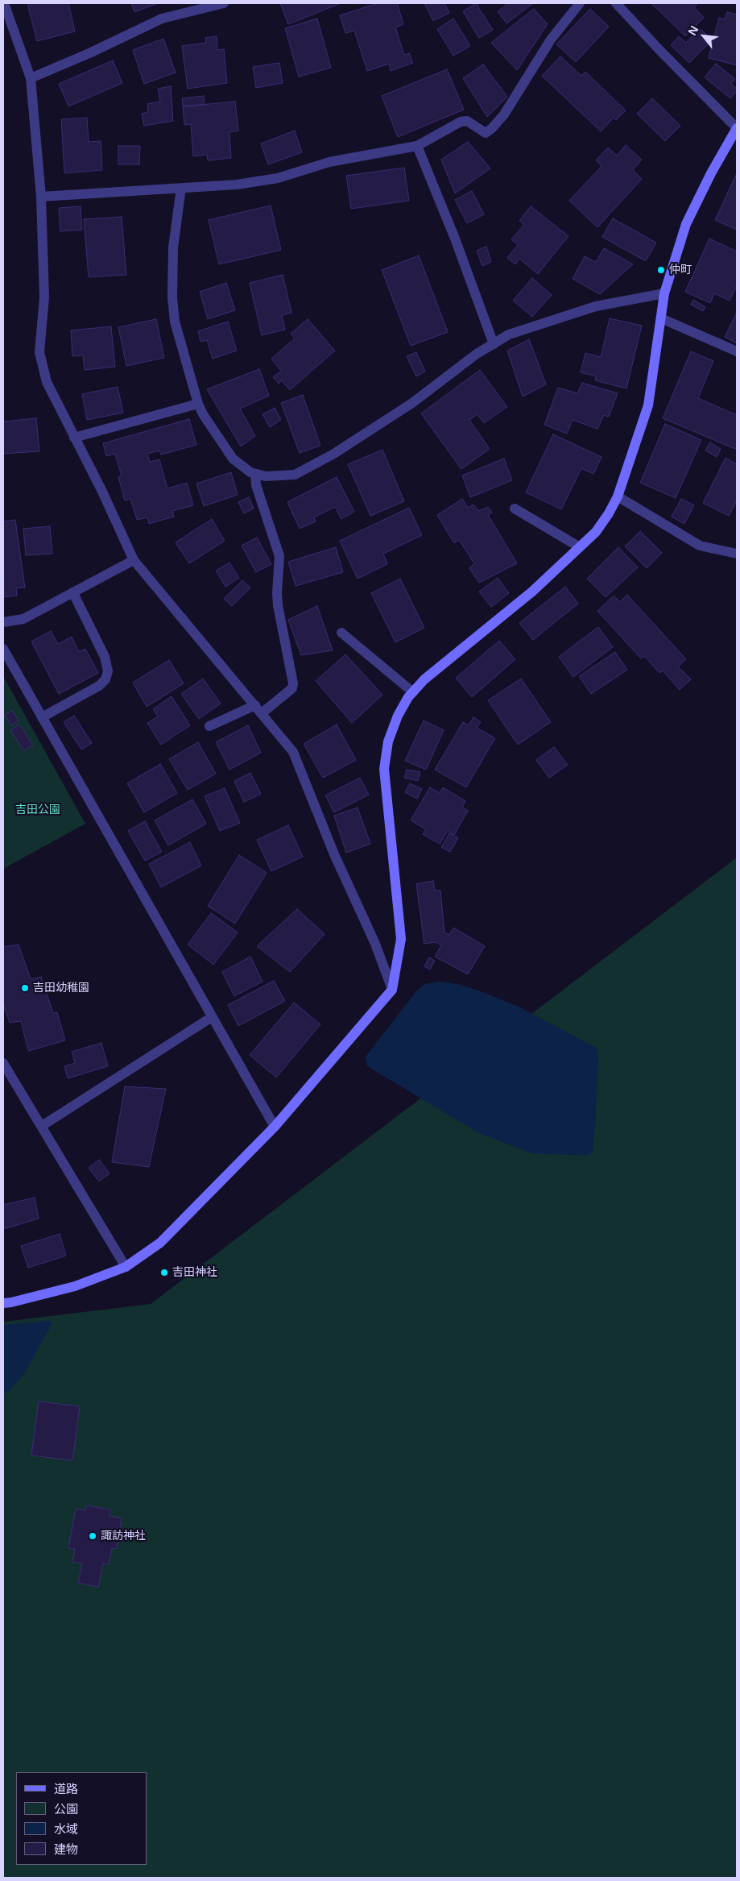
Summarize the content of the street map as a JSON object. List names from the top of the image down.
{
  "parks": ["吉田公園"],
  "places": [
    "仲町",
    "吉田幼稚園",
    "吉田神社",
    "諏訪神社"
  ],
  "legend": [
    "道路",
    "公園",
    "水域",
    "建物"
  ],
  "north": "top left"
}
